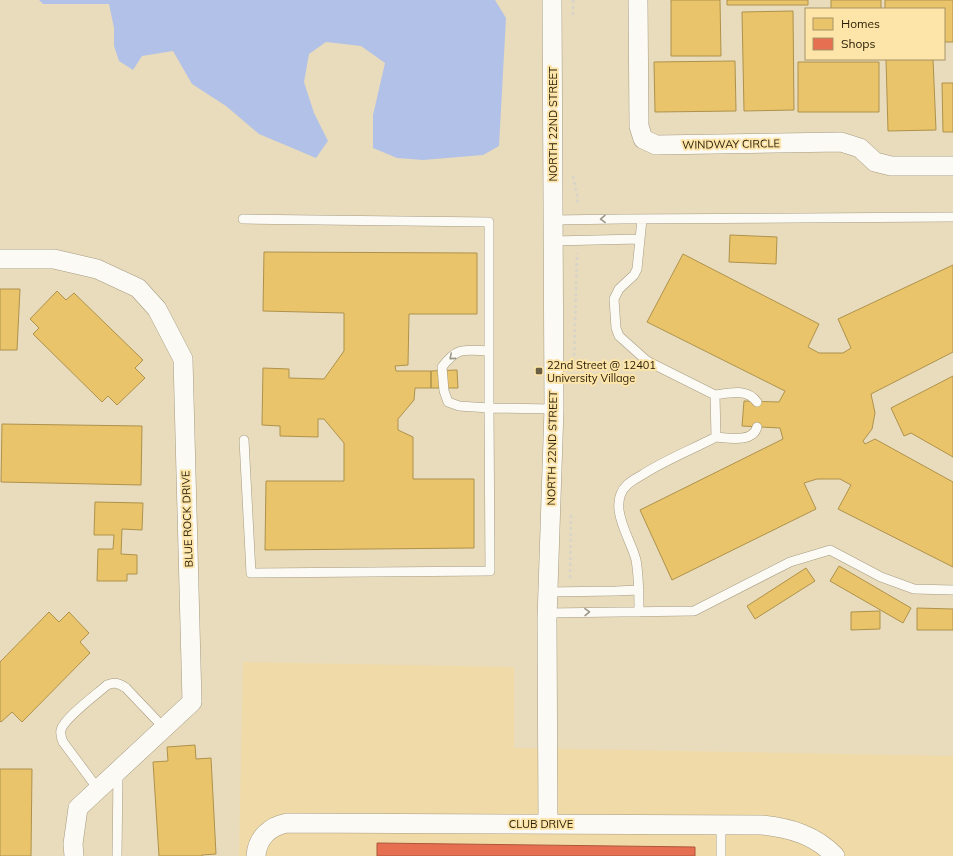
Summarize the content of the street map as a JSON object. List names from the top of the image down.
{
  "streets": {
    "street": [
      "NORTH 22ND STREET",
      "WINDWAY CIRCLE",
      "BLUE ROCK DRIVE",
      "CLUB DRIVE"
    ]
  },
  "crossings": [
    ["NORTH 22ND STREET", "CLUB DRIVE"]
  ],
  "places": {
    "transit": ["22nd Street @ 12401 University Village"]
  },
  "legend": ["Homes", "Shops"]
}
